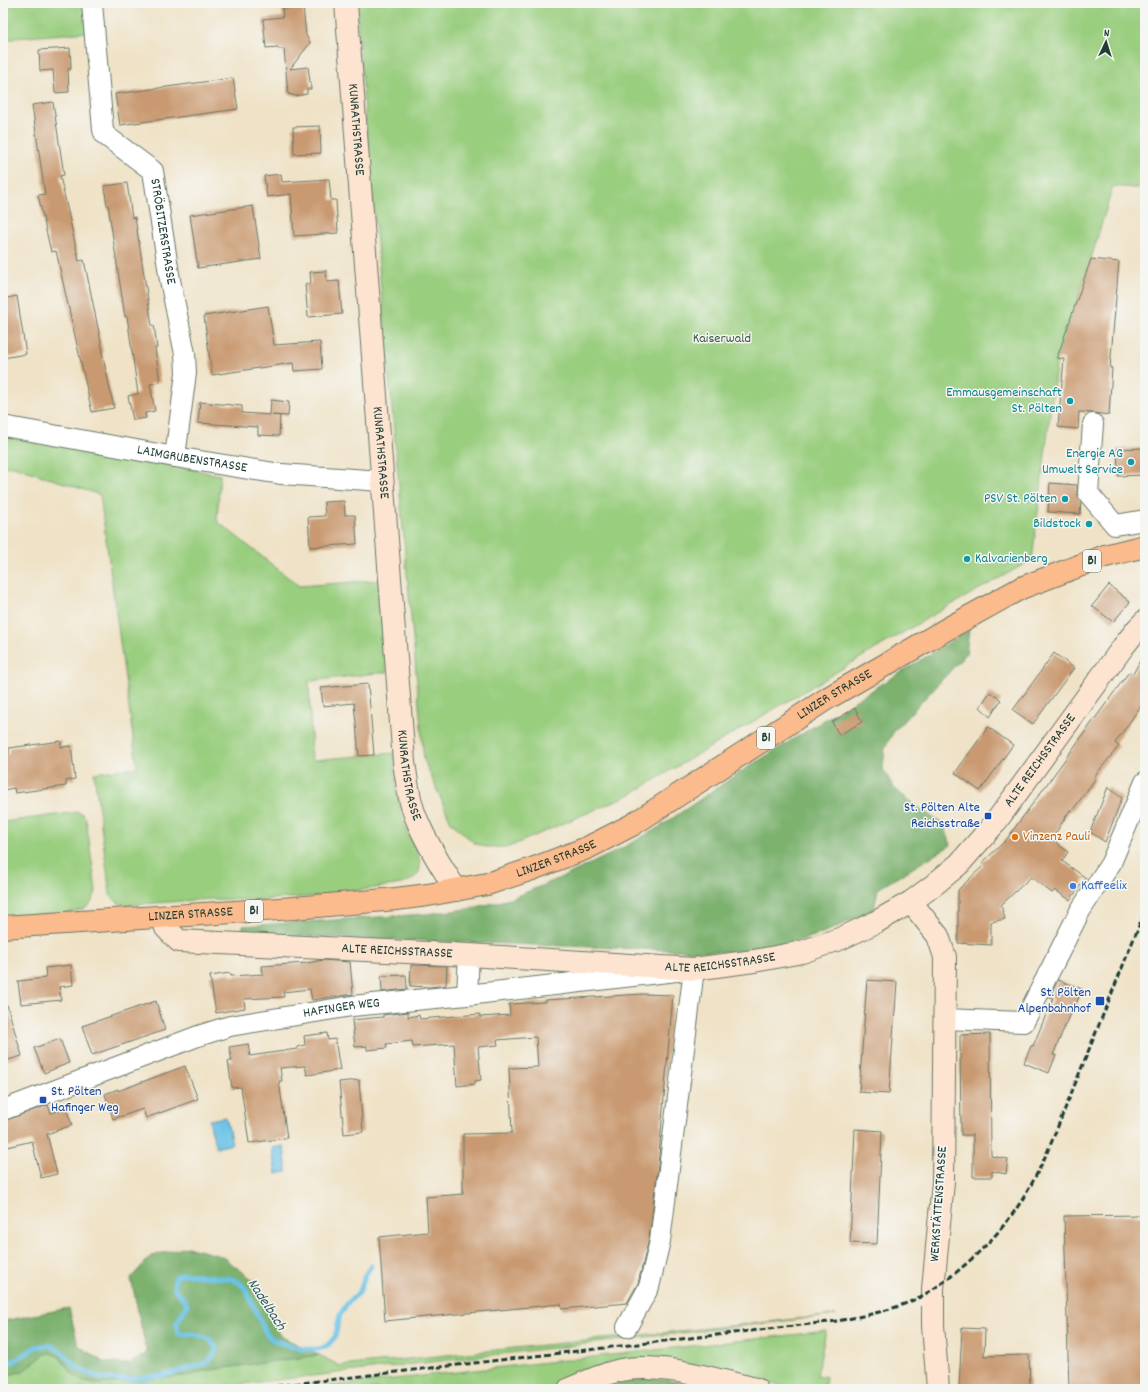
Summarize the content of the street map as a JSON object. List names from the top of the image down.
{
  "streets": {
    "main road": ["B1", "LINZER STRASSE"],
    "street": [
      "KUNRATHSTRASSE",
      "STRÖBITZERSTRASSE",
      "LAIMGRUBENSTRASSE",
      "ALTE REICHSSTRASSE",
      "HAFINGER WEG",
      "WERKSTÄTTENSTRASSE"
    ]
  },
  "crossings": [
    ["KUNRATHSTRASSE", "LAIMGRUBENSTRASSE"],
    ["KUNRATHSTRASSE", "LINZER STRASSE"],
    ["STRÖBITZERSTRASSE", "LAIMGRUBENSTRASSE"],
    ["LINZER STRASSE", "ALTE REICHSSTRASSE"],
    ["ALTE REICHSSTRASSE", "HAFINGER WEG"],
    ["ALTE REICHSSTRASSE", "WERKSTÄTTENSTRASSE"]
  ],
  "water": ["Nadelbach"],
  "parks": ["Kaiserwald"],
  "places": {
    "other": [
      "Emmausgemeinschaft St. Pölten",
      "Energie AG Umwelt Service",
      "PSV St. Pölten",
      "Bildstock",
      "Kalvarienberg",
      "Vinzenz Pauli",
      "Kaffeelix"
    ],
    "transit": ["St. Pölten Alte Reichsstraße", "St. Pölten Alpenbahnhof", "St. Pölten Hafinger Weg"]
  },
  "north": "top"
}
